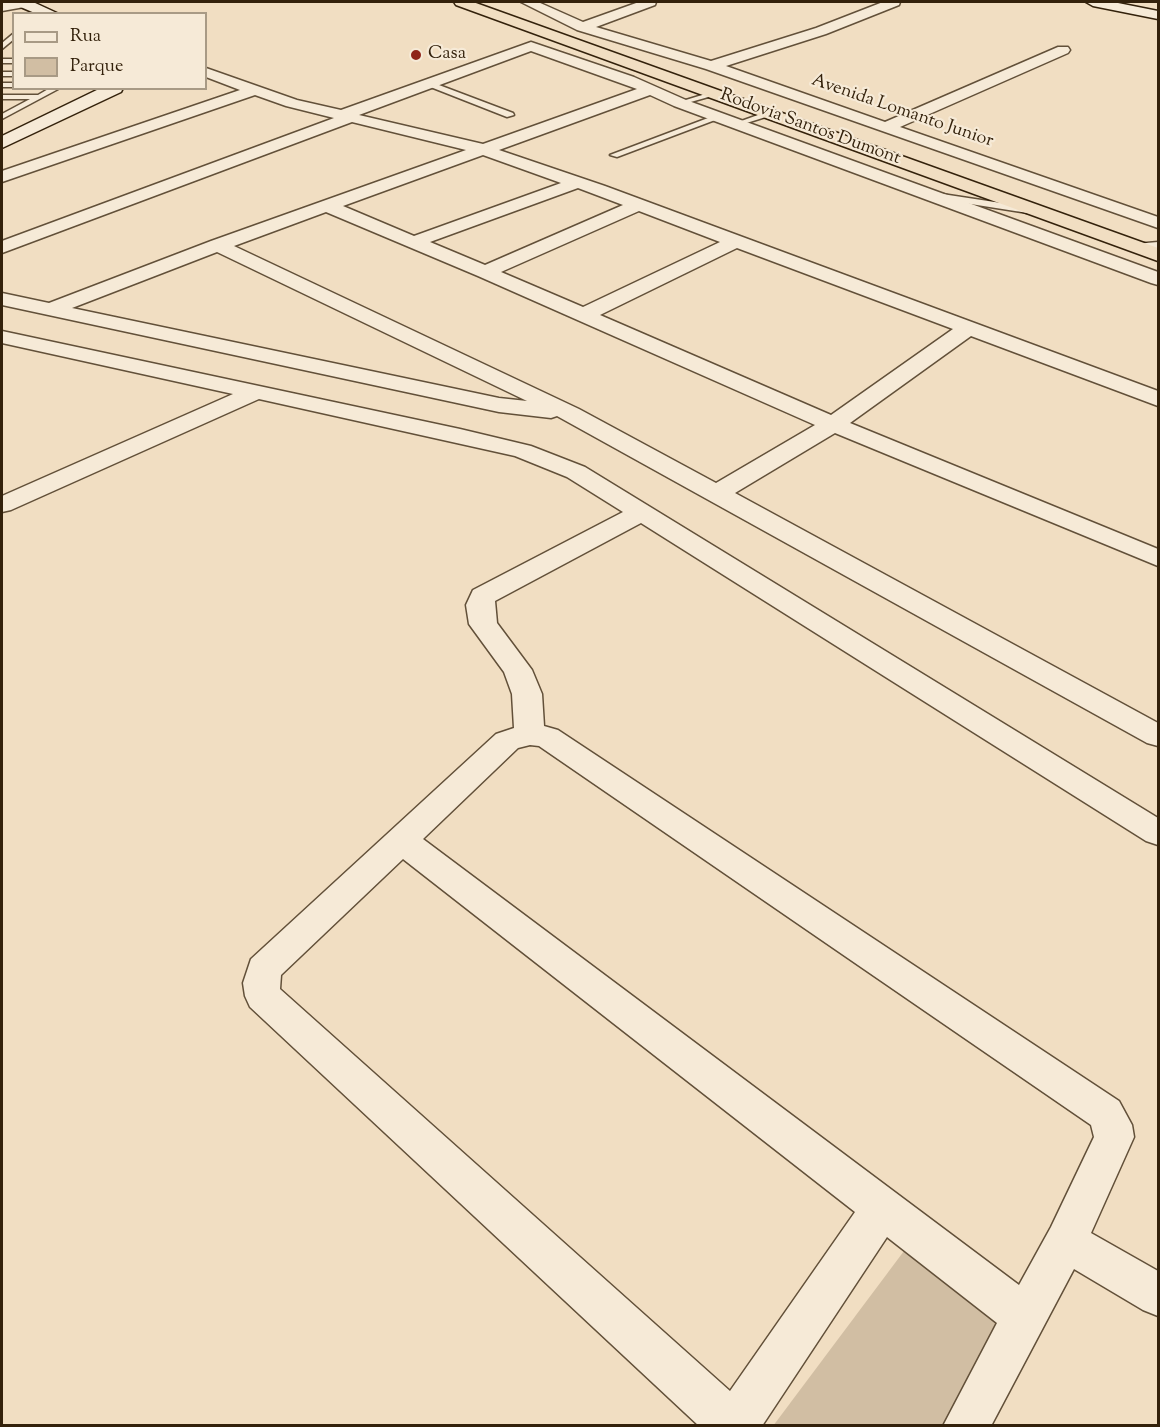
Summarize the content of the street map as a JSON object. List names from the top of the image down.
{
  "streets": {
    "highway": ["Rodovia Santos Dumont"],
    "street": ["Avenida Lomanto Junior"]
  },
  "places": ["Casa"],
  "legend": ["Rua", "Parque"]
}
